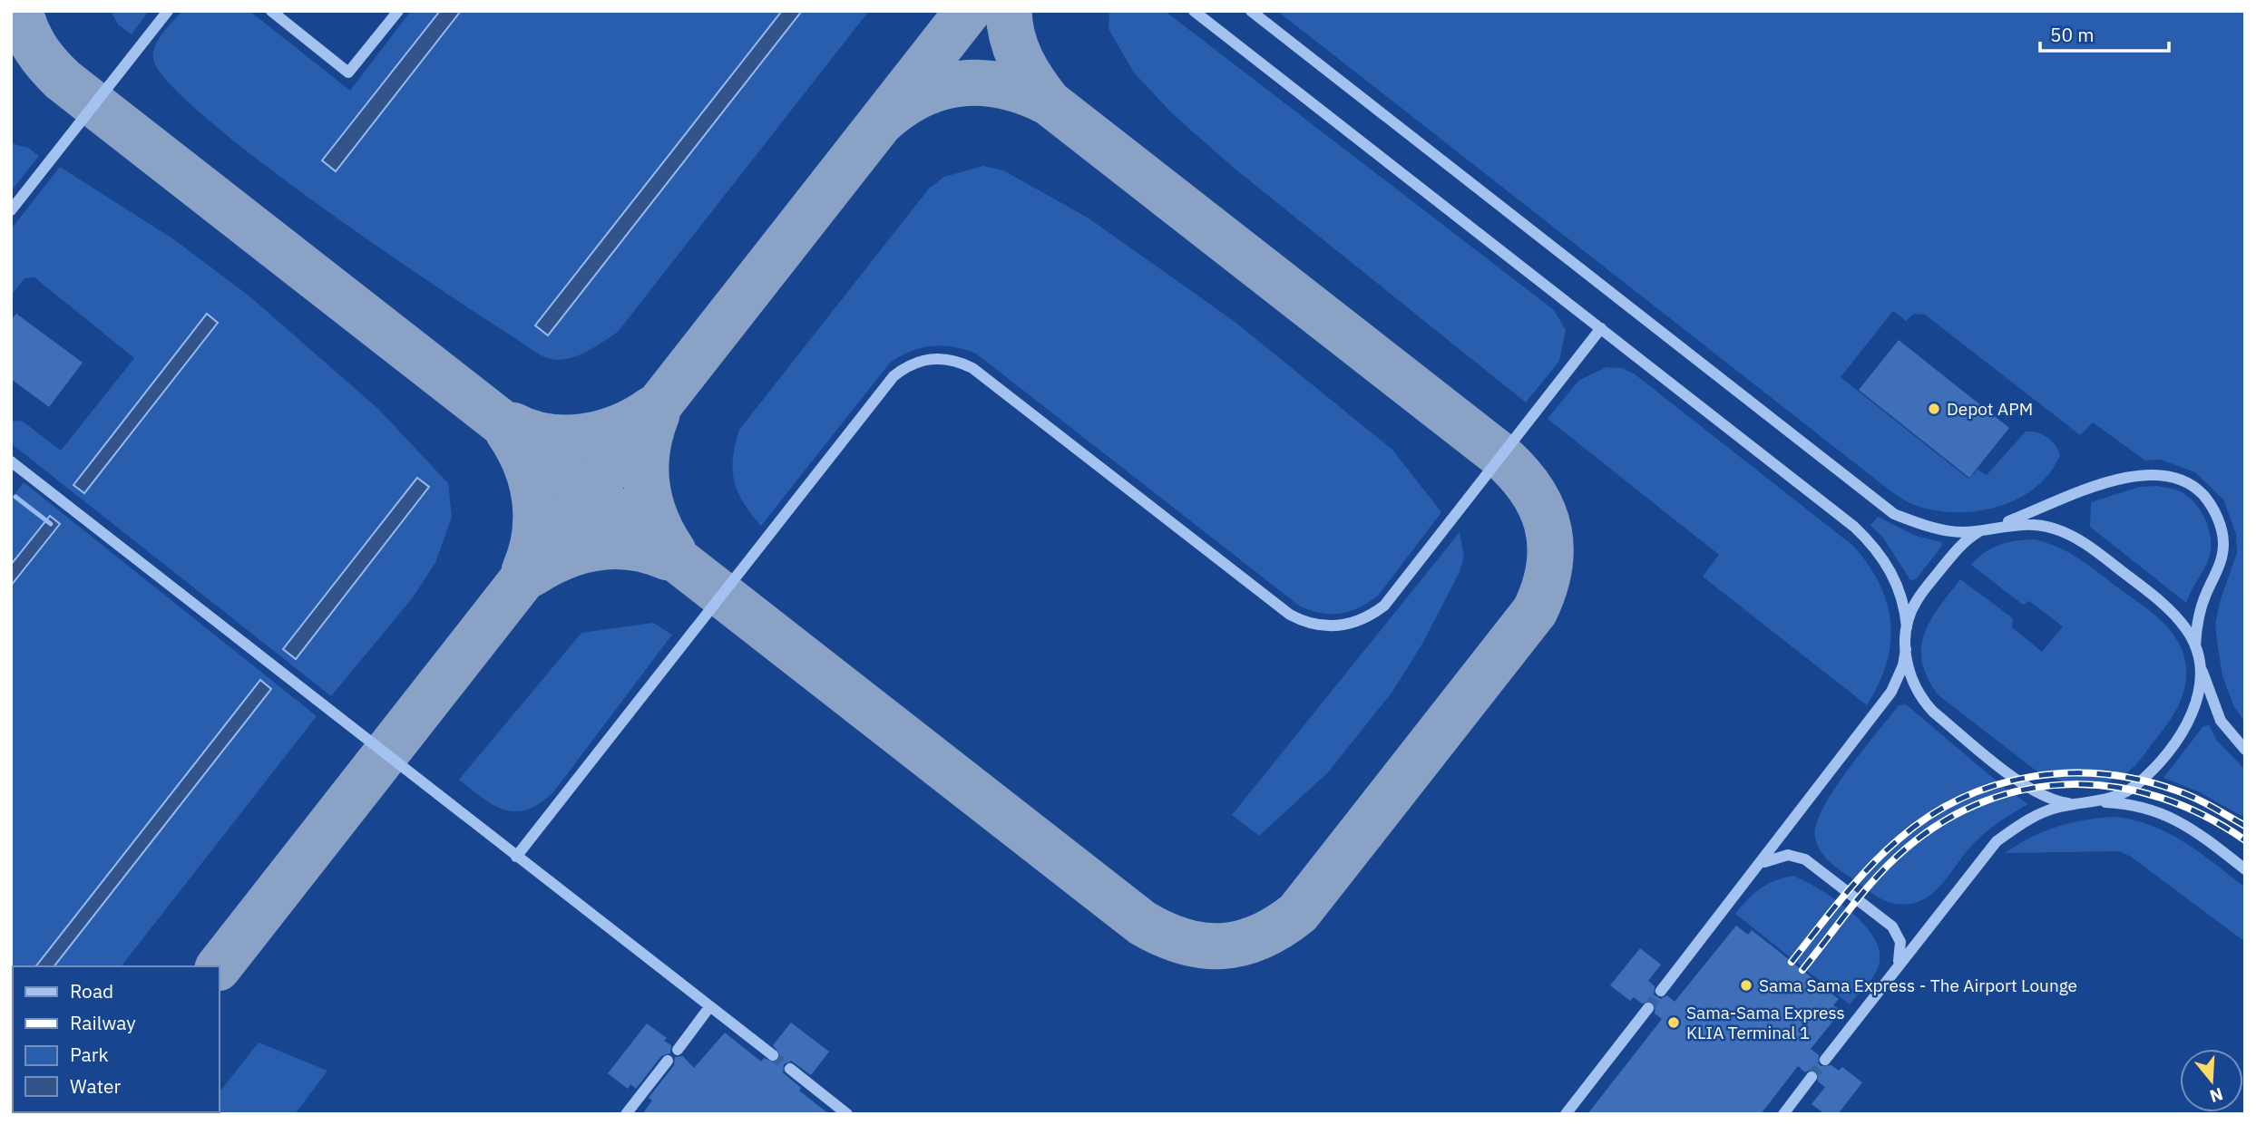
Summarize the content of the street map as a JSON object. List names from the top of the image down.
{
  "places": ["Depot APM", "Sama Sama Express - The Airport Lounge", "Sama-Sama Express KLIA Terminal 1"],
  "legend": [
    "Road",
    "Railway",
    "Park",
    "Water"
  ],
  "scale_bar": "50 m",
  "north": "bottom"
}
